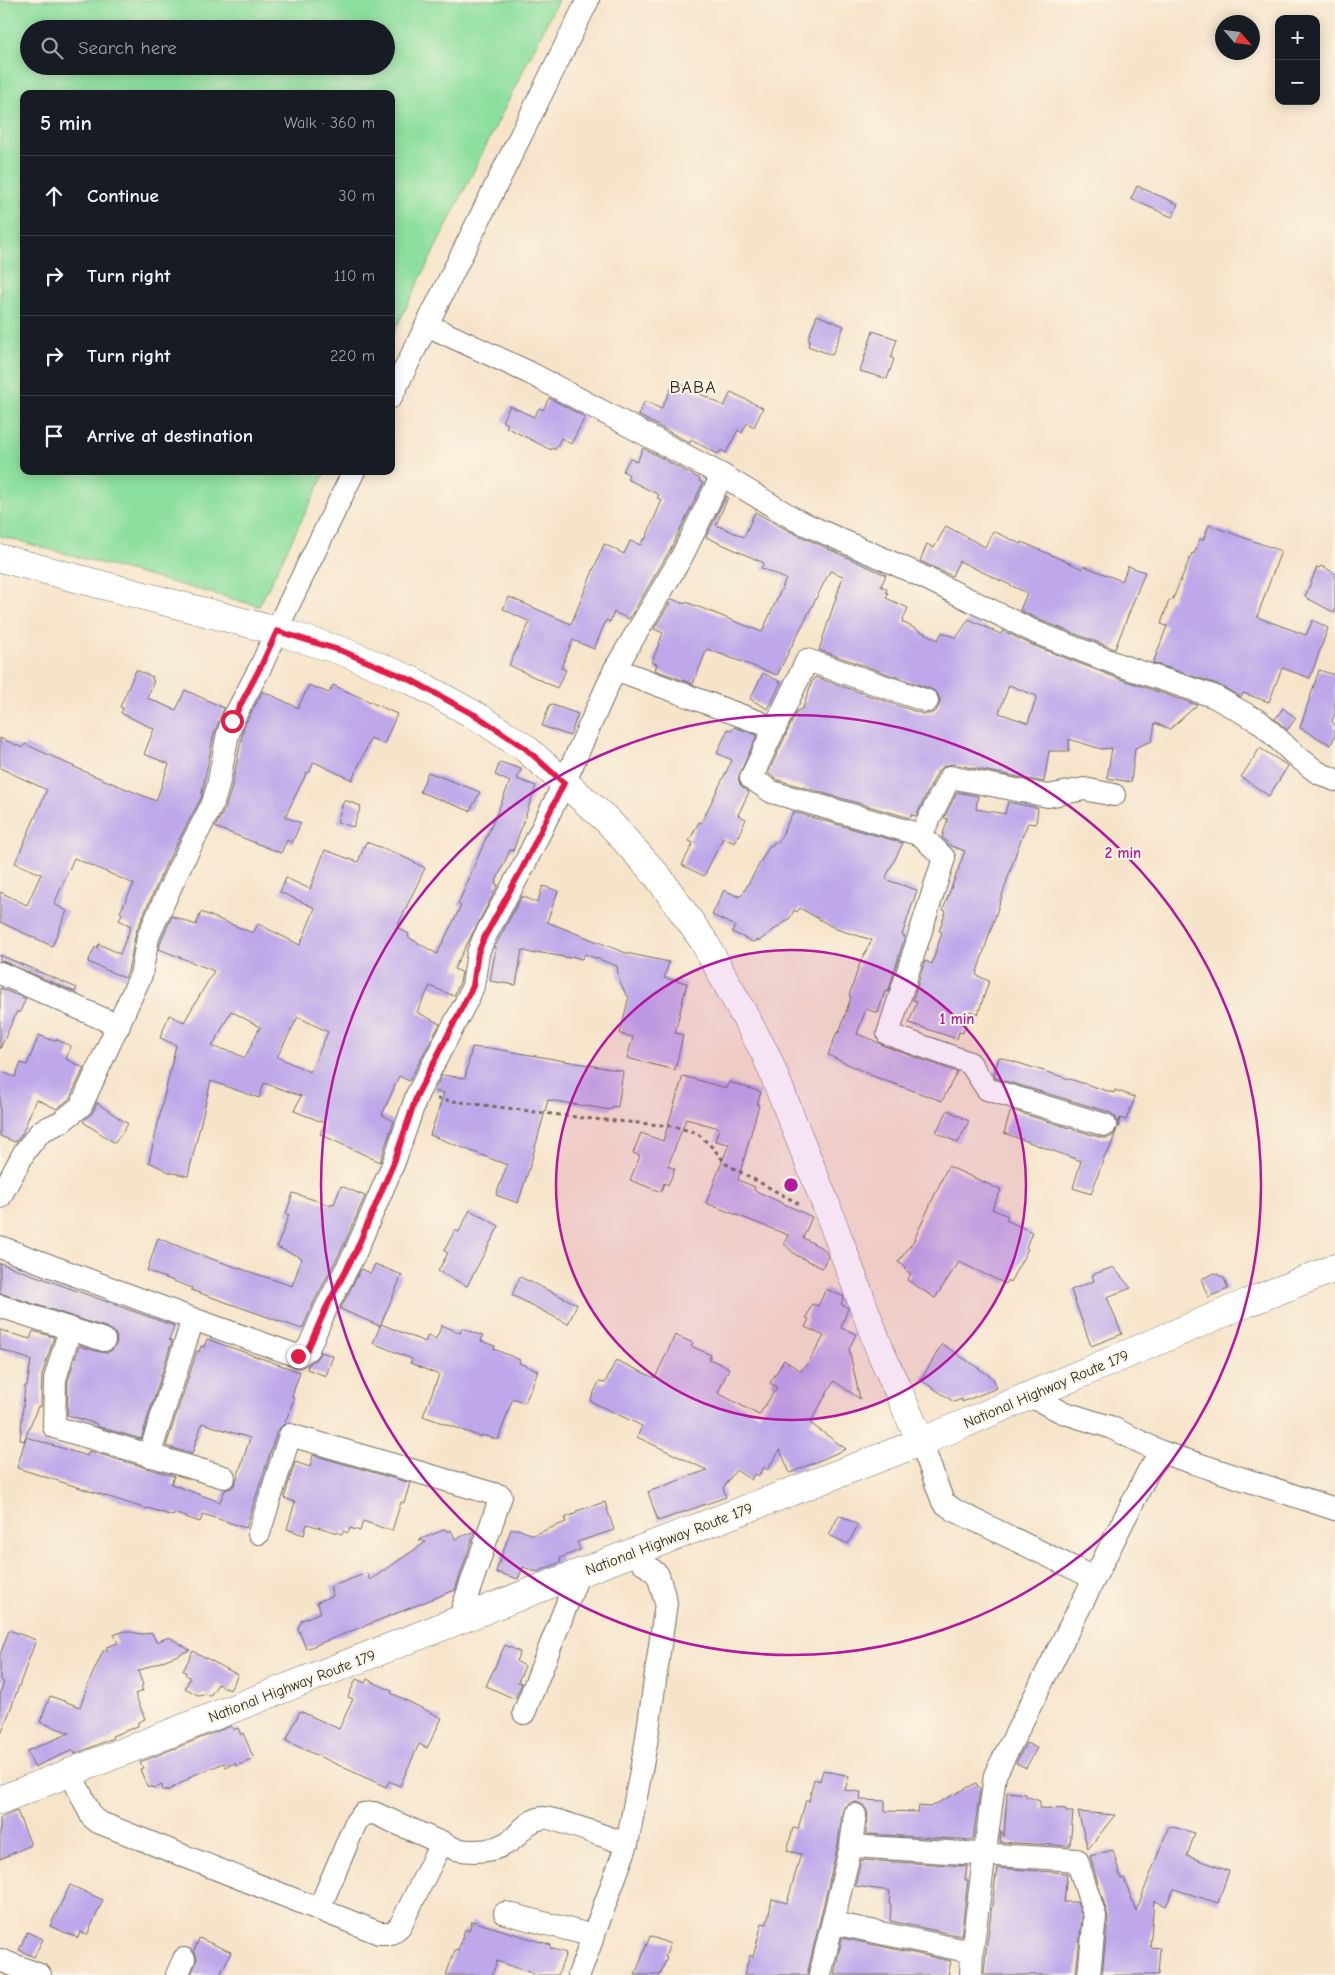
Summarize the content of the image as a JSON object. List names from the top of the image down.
{
  "streets": {
    "main road": ["National Highway Route 179"]
  },
  "districts": ["BABA"],
  "north": "bottom right",
  "page": {
    "map_buttons": ["+", "−"],
    "search": "Search here",
    "heading": ["5 min", "Walk · 360 m"],
    "list": [
      ["Continue", "30 m"],
      ["Turn right", "110 m"],
      ["Turn right", "220 m"],
      "Arrive at destination"
    ]
  },
  "rings": ["2 min", "1 min"]
}
